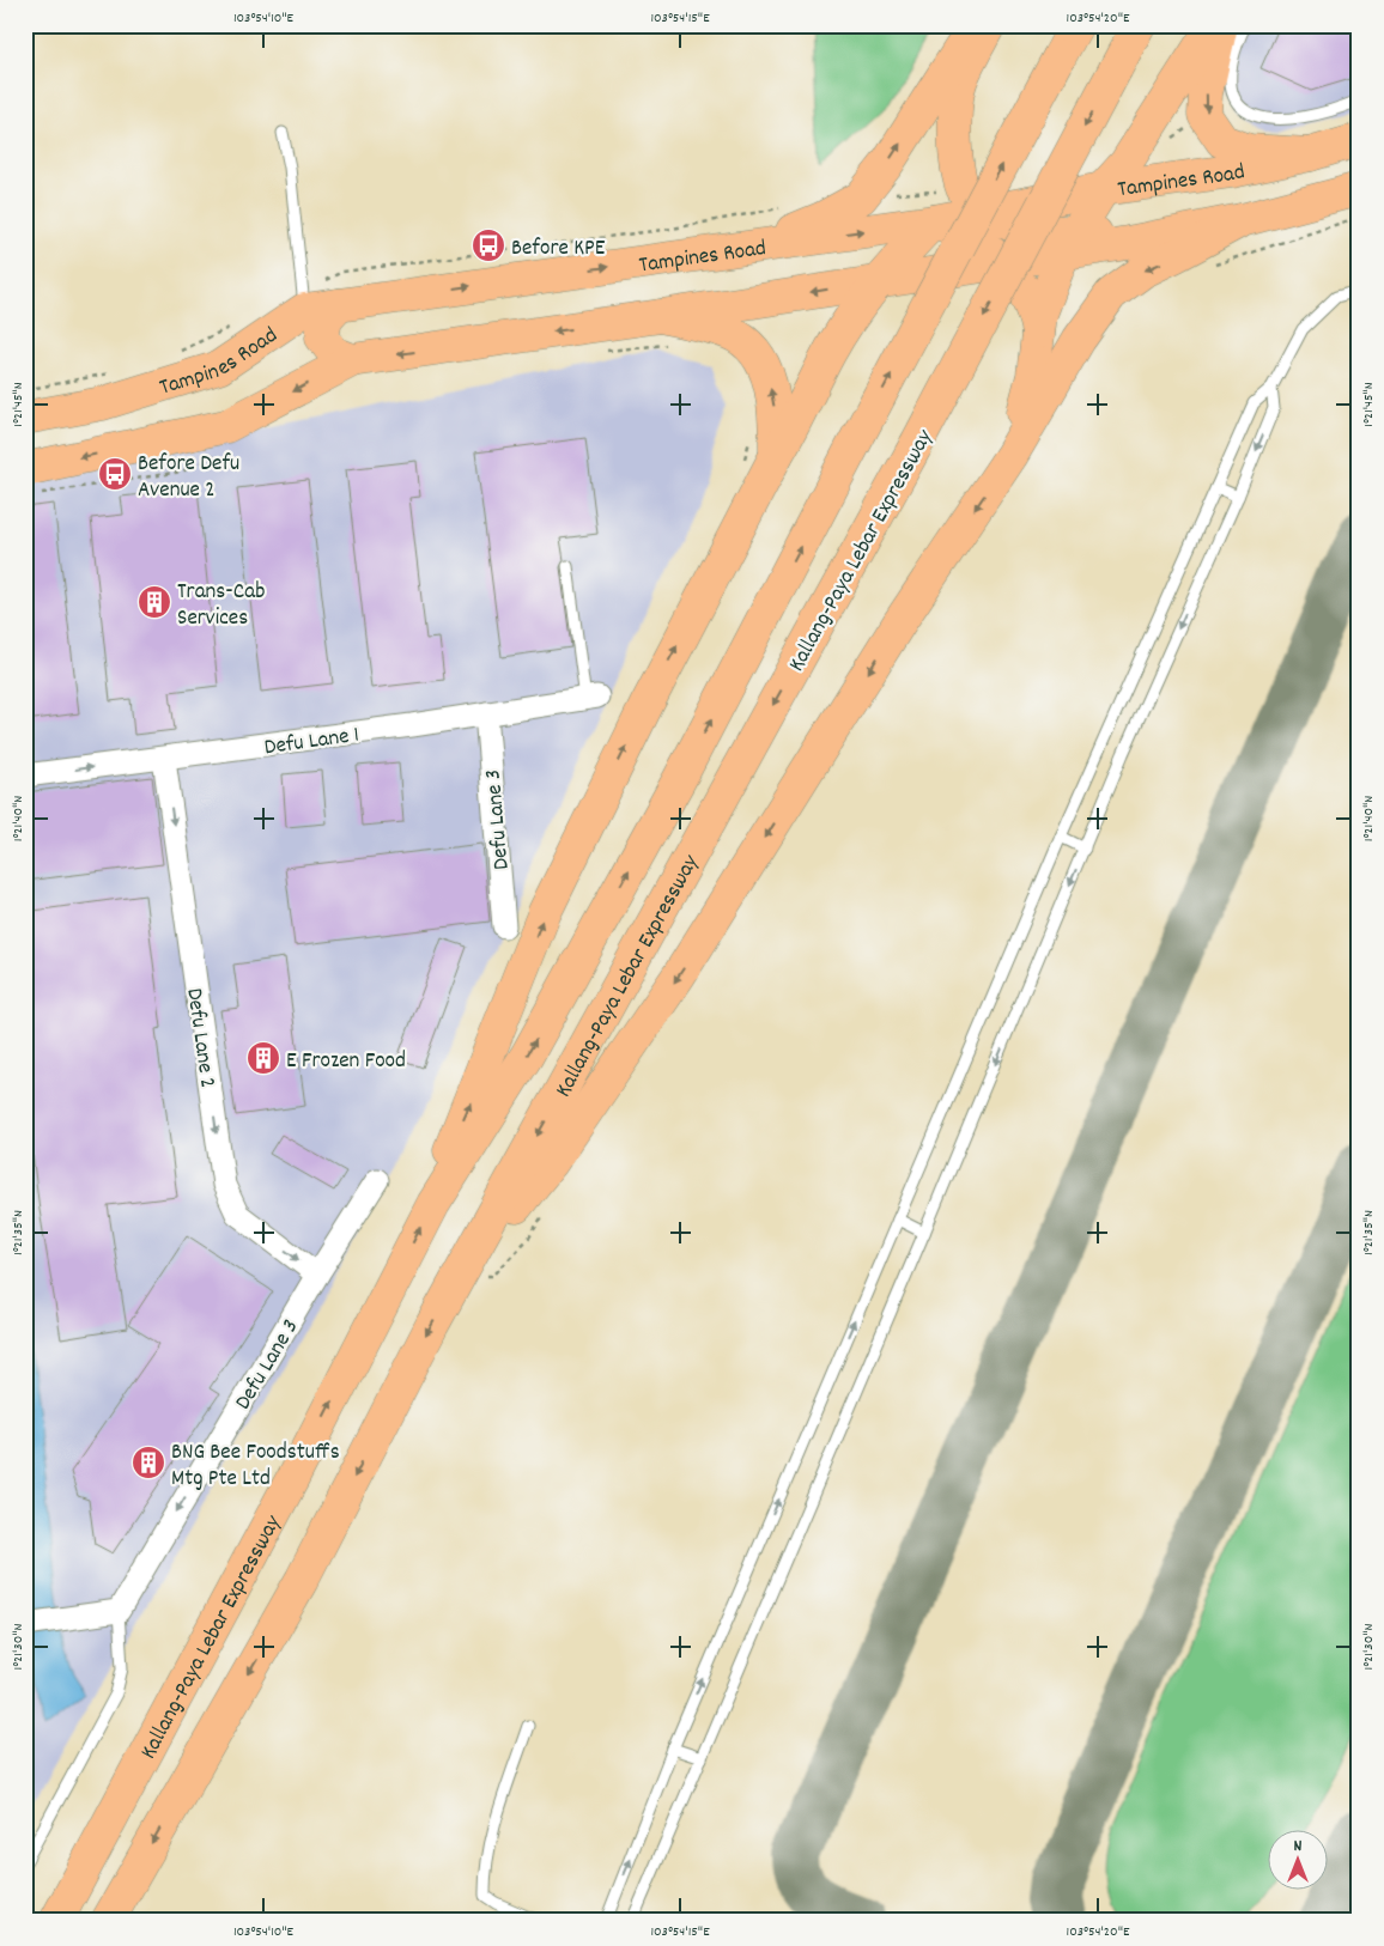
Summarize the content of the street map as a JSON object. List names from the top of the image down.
{
  "streets": {
    "main road": ["Tampines Road", "Kallang-Paya Lebar Expressway"],
    "street": ["Defu Lane 1", "Defu Lane 3", "Defu Lane 2"]
  },
  "crossings": [
    ["Defu Lane 1", "Defu Lane 3"],
    ["Defu Lane 1", "Defu Lane 2"],
    ["Defu Lane 3", "Defu Lane 2"]
  ],
  "one_way": ["Defu Lane 3", "Defu Lane 2"],
  "places": {
    "bus stop": ["Before KPE", "Before Defu Avenue 2"],
    "building": ["Trans-Cab Services", "E Frozen Food", "BNG Bee Foodstuffs Mtg Pte Ltd"]
  },
  "north": "top",
  "coordinates": [
    "103°54'10\"E",
    "103°54'15\"E",
    "103°54'20\"E",
    "1°21'45\"N",
    "1°21'40\"N",
    "1°21'35\"N",
    "1°21'30\"N"
  ]
}
